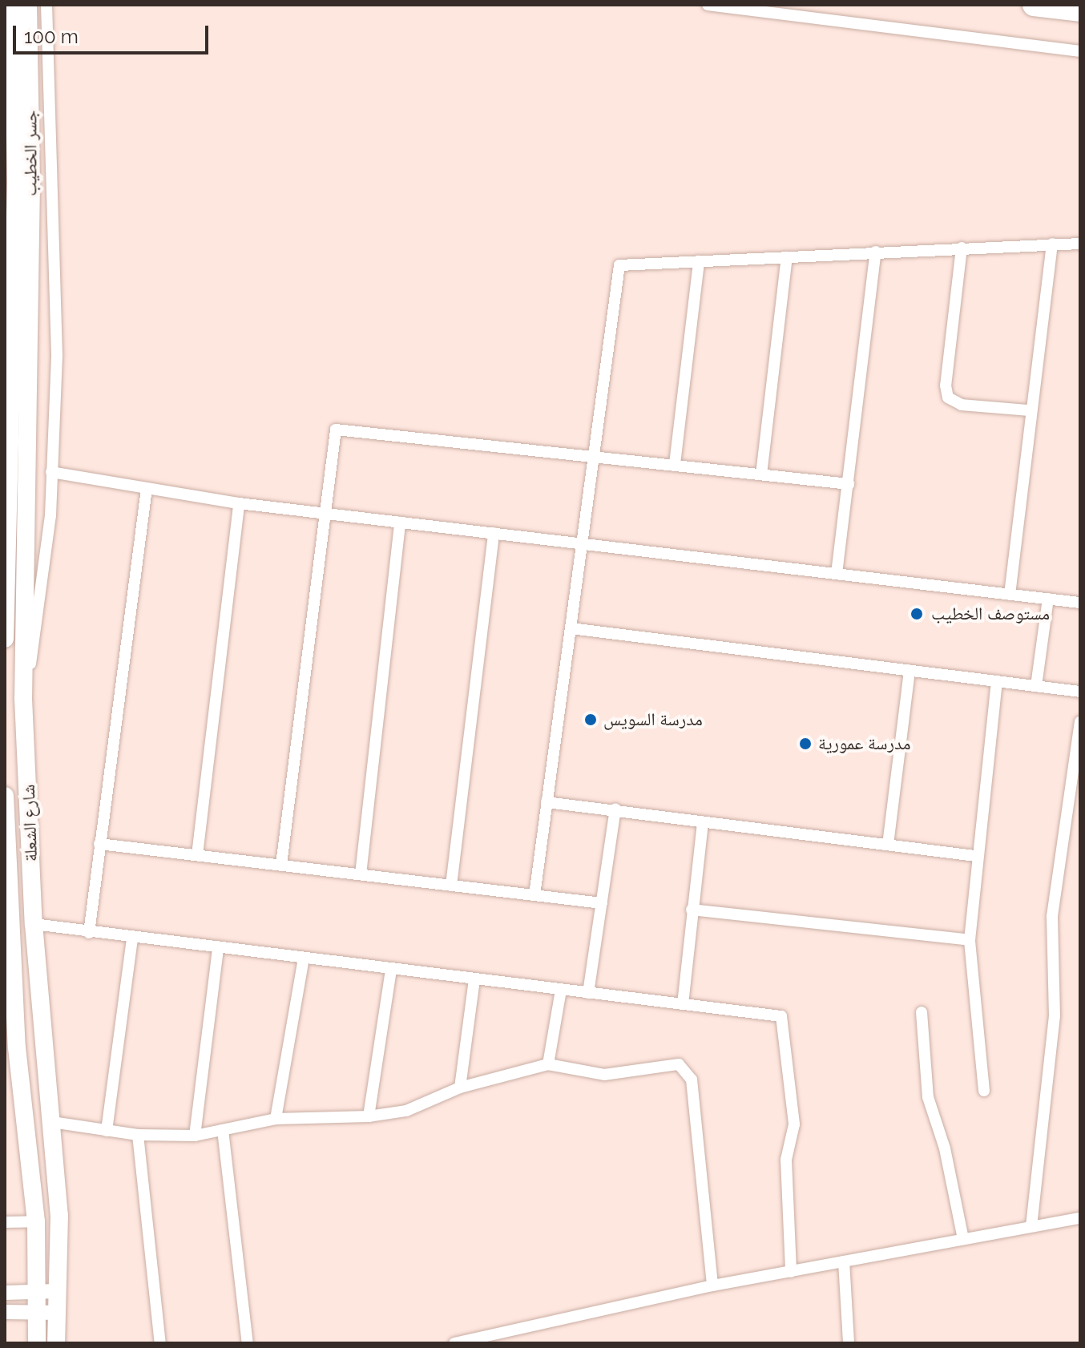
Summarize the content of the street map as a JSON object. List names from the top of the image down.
{
  "streets": {
    "main road": ["جسر الخطيب", "شارع الشعلة"]
  },
  "crossings": [
    ["جسر الخطيب", "شارع الشعلة"]
  ],
  "places": ["مستوصف الخطيب", "مدرسة السويس", "مدرسة عمورية"],
  "scale_bar": "100 m"
}
